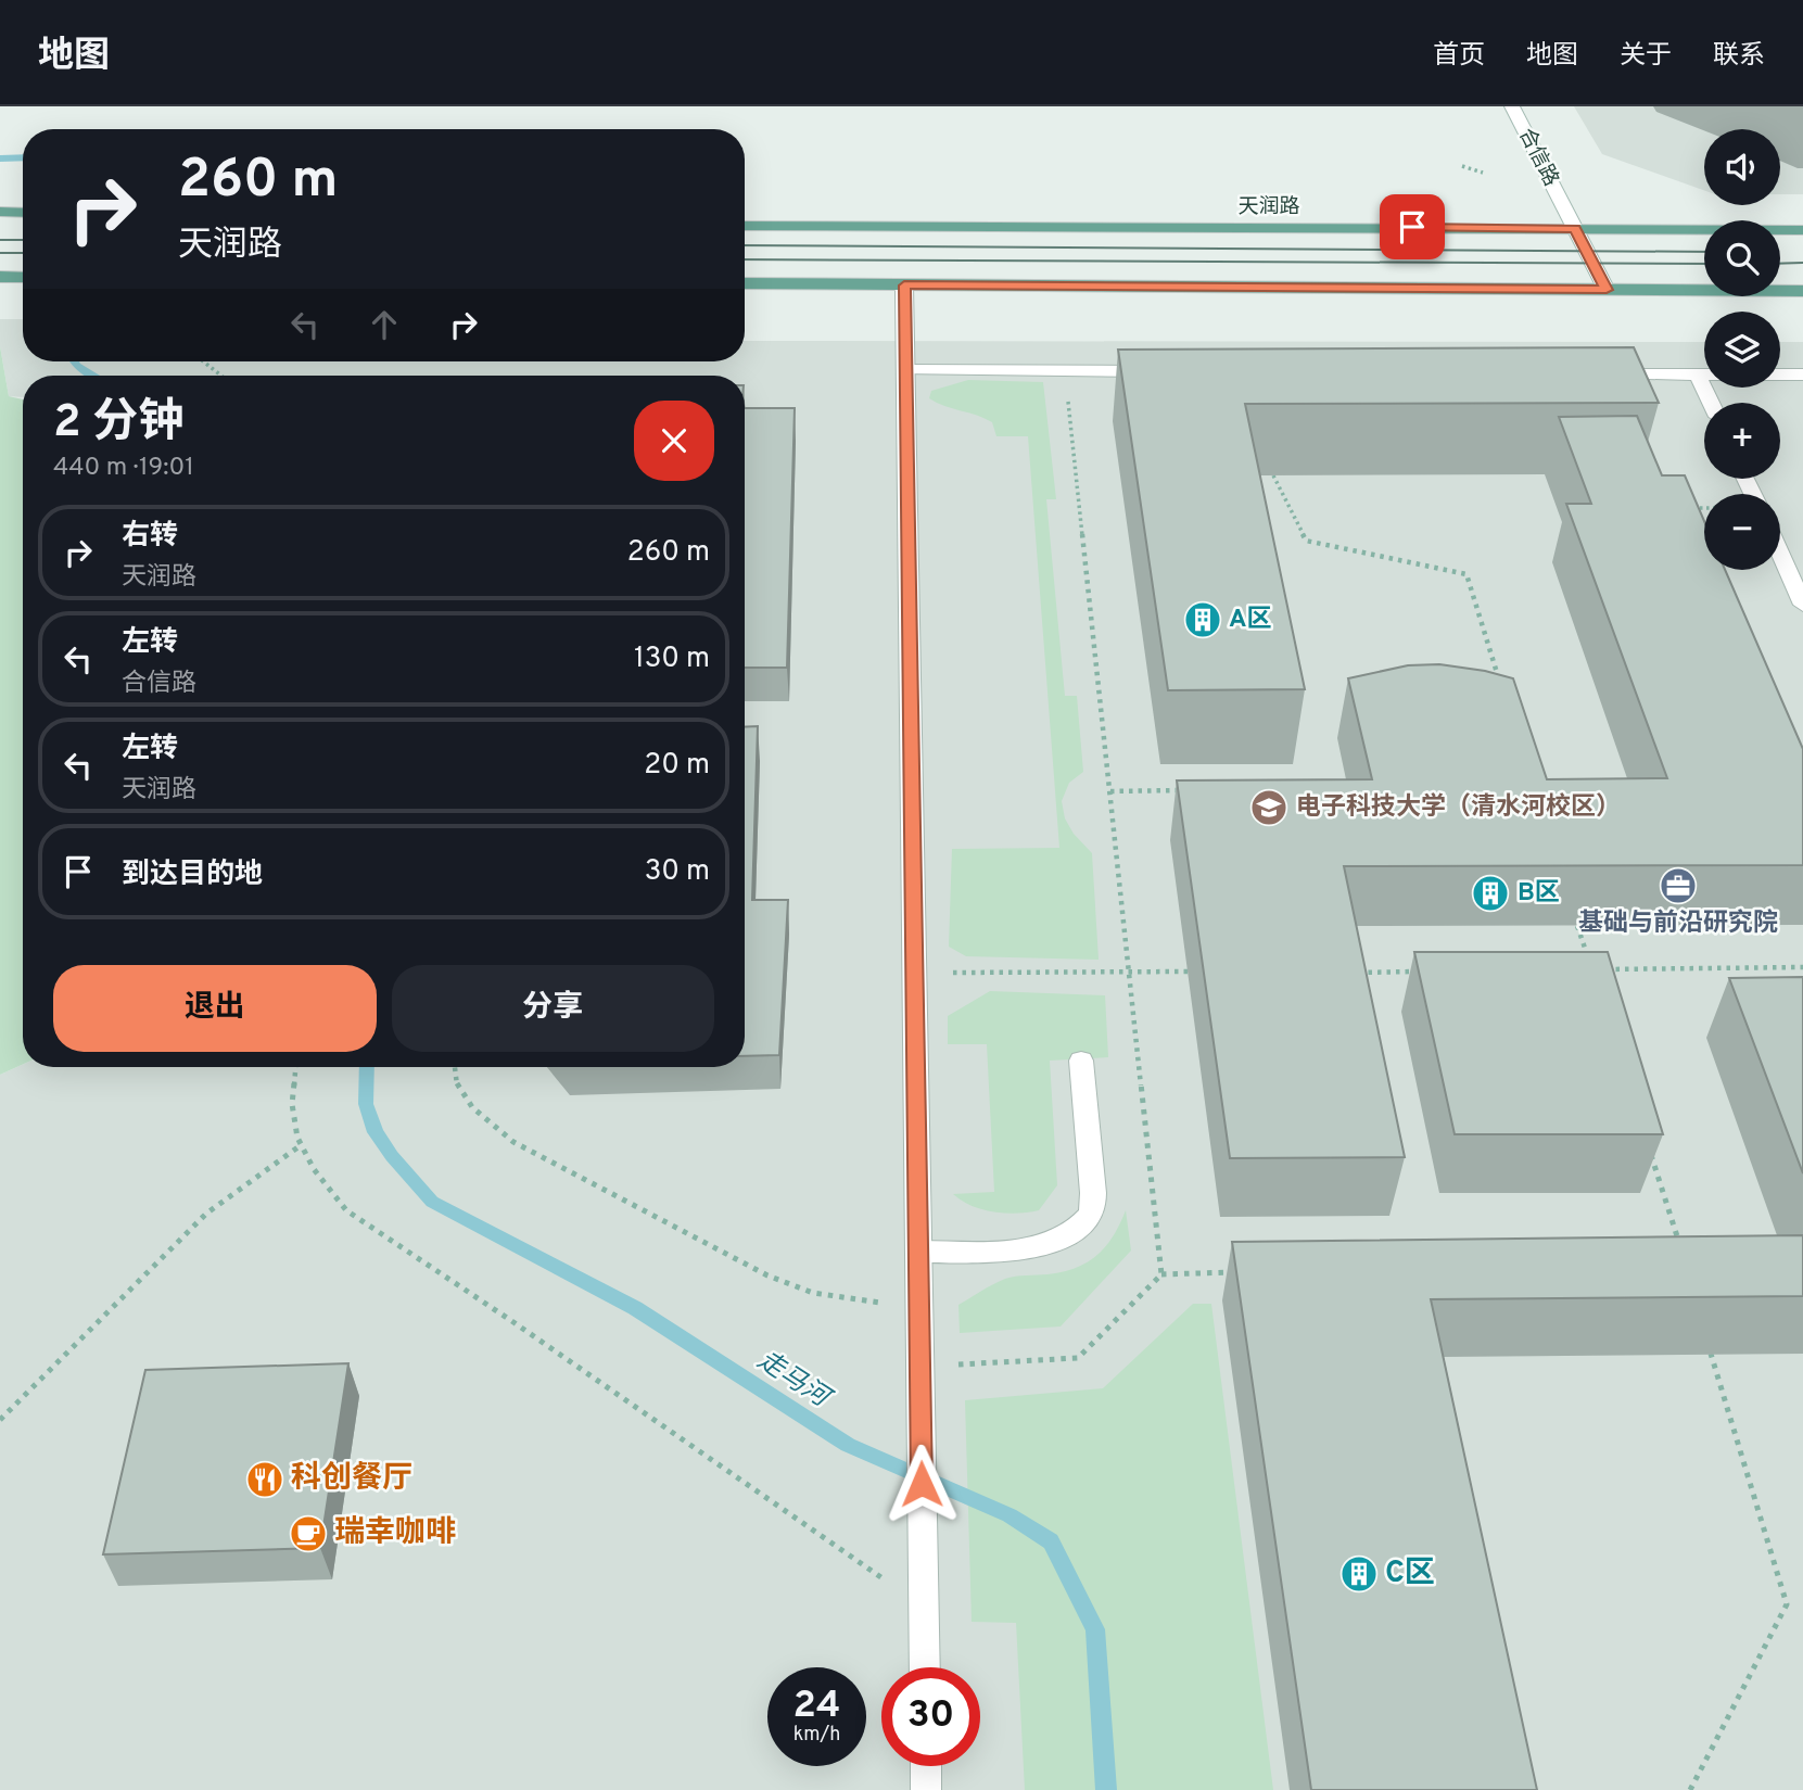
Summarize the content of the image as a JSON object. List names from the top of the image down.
{
  "streets": {
    "main road": ["天润路"],
    "street": ["合信路"]
  },
  "crossings": [
    ["合信路", "天润路"]
  ],
  "water": ["走马河"],
  "places": {
    "building": ["A区", "B区", "C区"],
    "school or university": ["电子科技大学（清水河校区）"],
    "office": ["基础与前沿研究院"],
    "restaurant": ["科创餐厅"],
    "cafe": ["瑞幸咖啡"]
  },
  "page": {
    "header": "地图",
    "nav": [
      "首页",
      "地图",
      "关于",
      "联系"
    ],
    "map_buttons": ["+", "−"],
    "turn": ["260 m", "天润路"],
    "heading": ["2 分钟", "440 m · 19:01"],
    "list": [
      {
        "name": "右转",
        "note": "天润路",
        "value": "260 m"
      },
      {
        "name": "左转",
        "note": "合信路",
        "value": "130 m"
      },
      {
        "name": "左转",
        "note": "天润路",
        "value": "20 m"
      },
      {
        "name": "到达目的地",
        "value": "30 m"
      }
    ],
    "buttons": ["退出", "分享"],
    "speed": "24 km/h",
    "limit": "30"
  }
}
